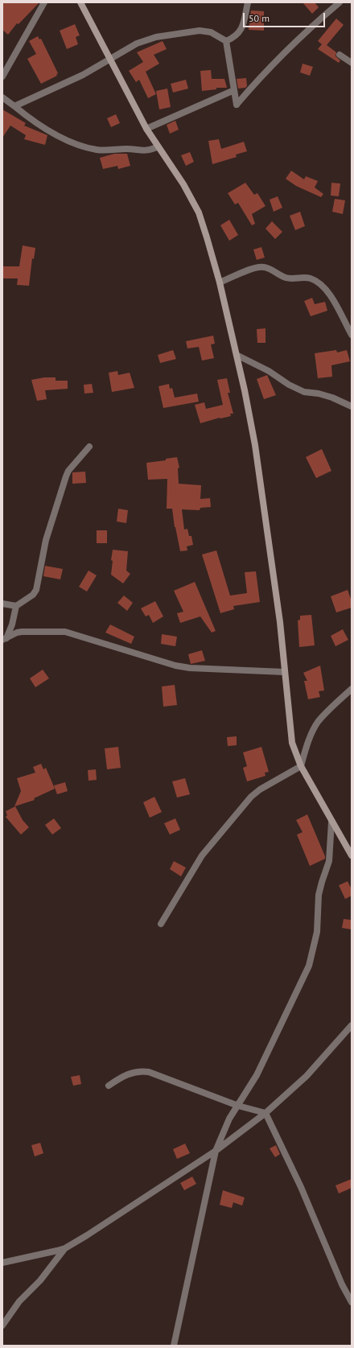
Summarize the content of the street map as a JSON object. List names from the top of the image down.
{
  "scale_bar": "50 m"
}
